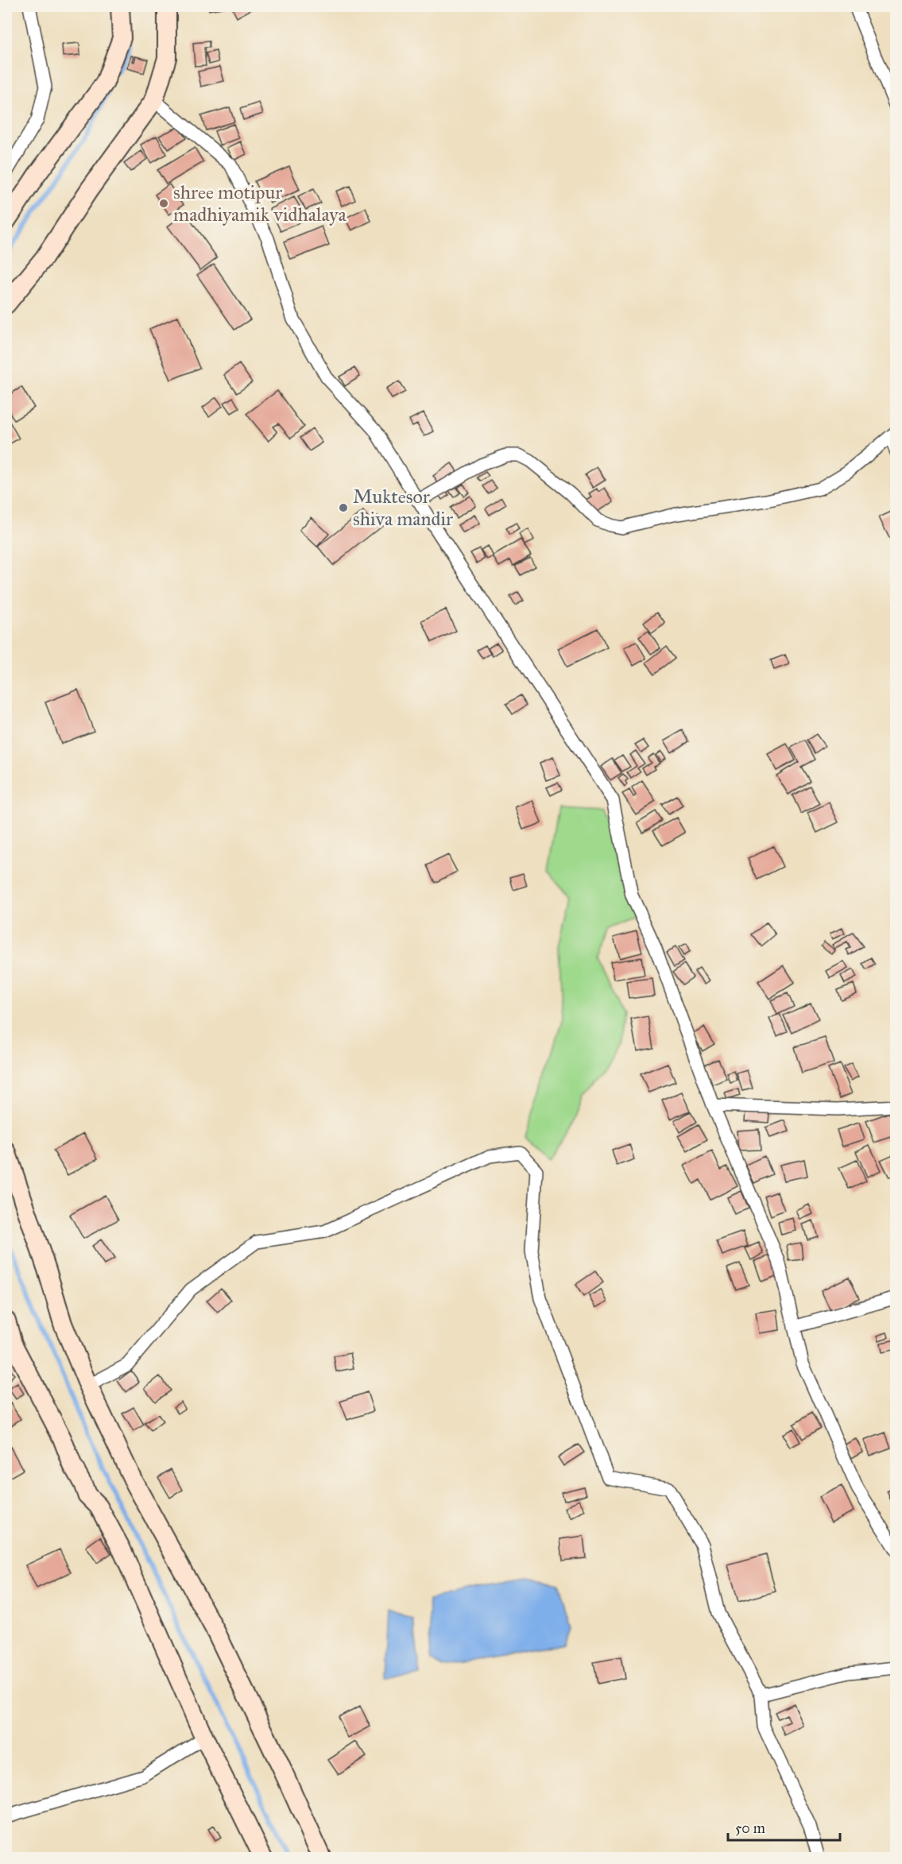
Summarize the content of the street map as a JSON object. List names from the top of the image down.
{
  "places": ["shree motipur madhiyamik vidhalaya", "Muktesor shiva mandir"],
  "scale_bar": "50 m"
}
